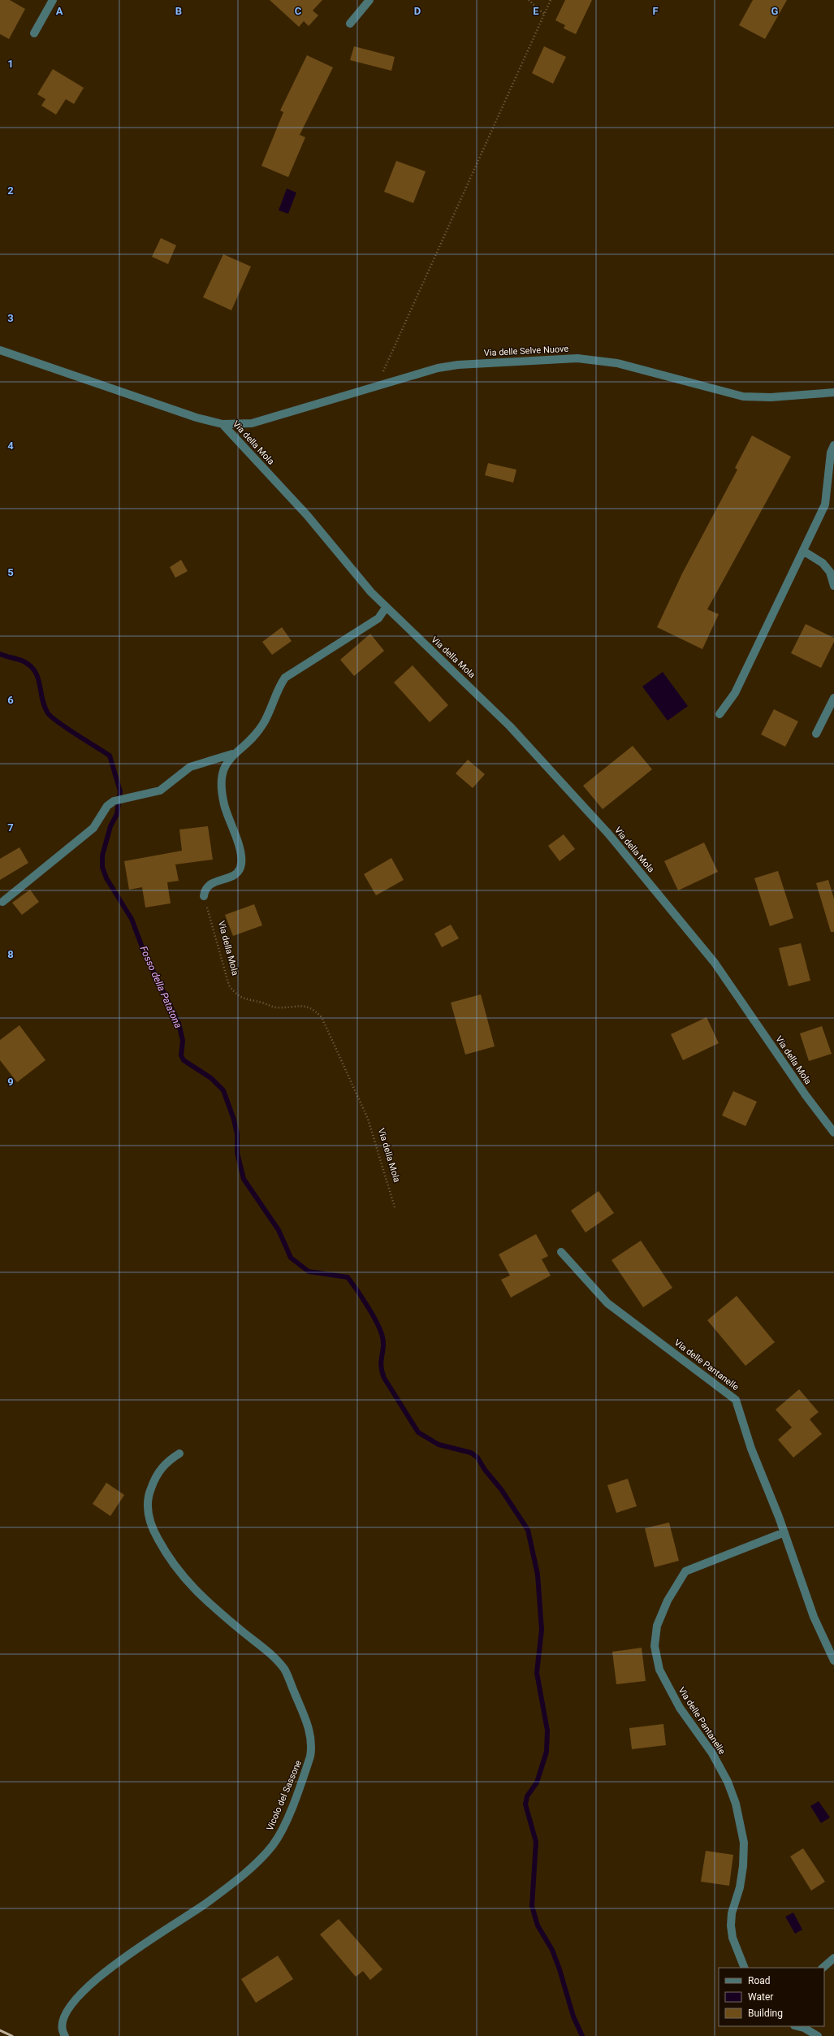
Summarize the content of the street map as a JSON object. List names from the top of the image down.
{
  "streets": {
    "street": [
      "Via delle Selve Nuove",
      "Via della Mola",
      "Via delle Pantanelle",
      "Vicolo del Sassone"
    ]
  },
  "crossings": [
    ["Via delle Selve Nuove", "Via della Mola"]
  ],
  "water": ["Fosso della Patatona"],
  "legend": ["Road", "Water", "Building"],
  "grid": {
    "columns": [
      "A",
      "B",
      "C",
      "D",
      "E",
      "F",
      "G"
    ],
    "rows": [
      "1",
      "2",
      "3",
      "4",
      "5",
      "6",
      "7",
      "8",
      "9"
    ]
  }
}
